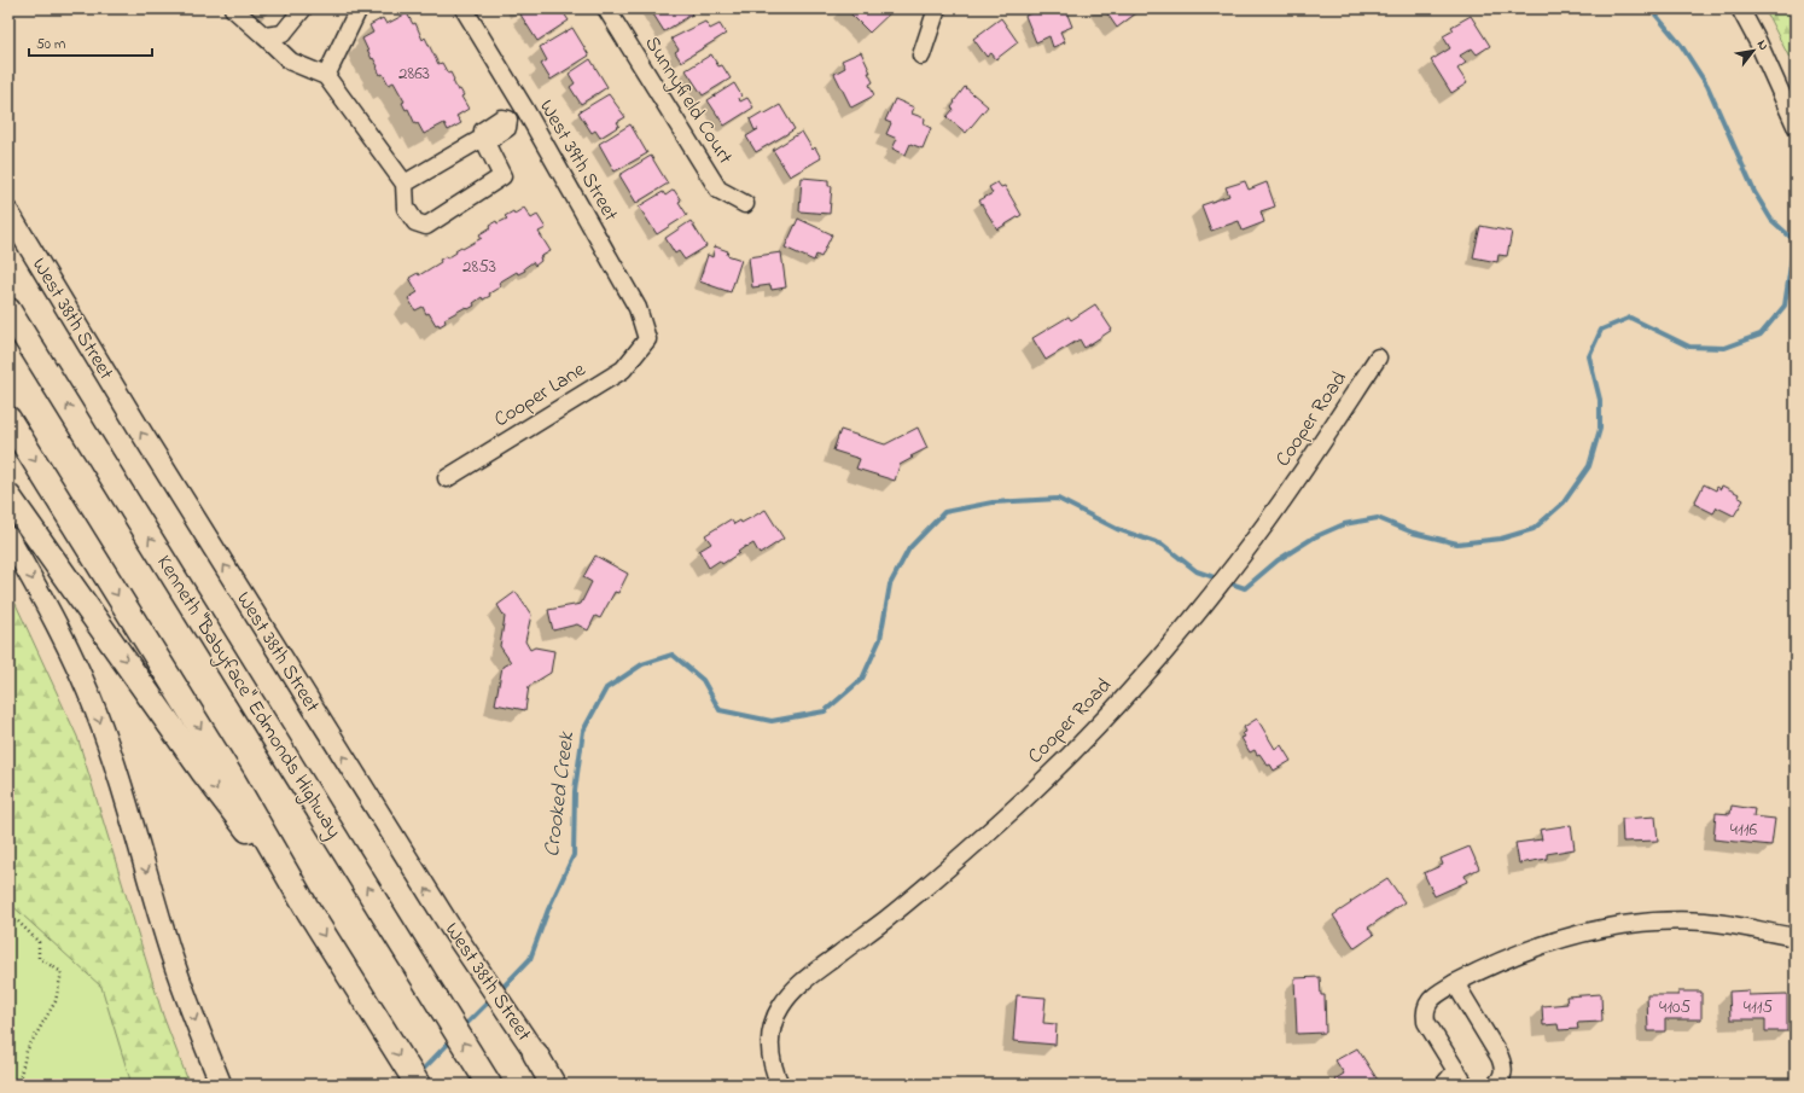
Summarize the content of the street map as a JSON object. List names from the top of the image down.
{
  "streets": {
    "highway": ["Kenneth \"Babyface\" Edmonds Highway"],
    "main road": ["West 38th Street"],
    "street": [
      "Sunnyfield Court",
      "West 39th Street",
      "Cooper Lane",
      "Cooper Road"
    ]
  },
  "crossings": [
    ["West 39th Street", "Cooper Lane"]
  ],
  "one_way": ["West 38th Street"],
  "water": ["Crooked Creek"],
  "house_numbers": [
    "2863",
    "2853",
    "4116",
    "4105",
    "4115"
  ],
  "scale_bar": "50 m",
  "north": "top right"
}
